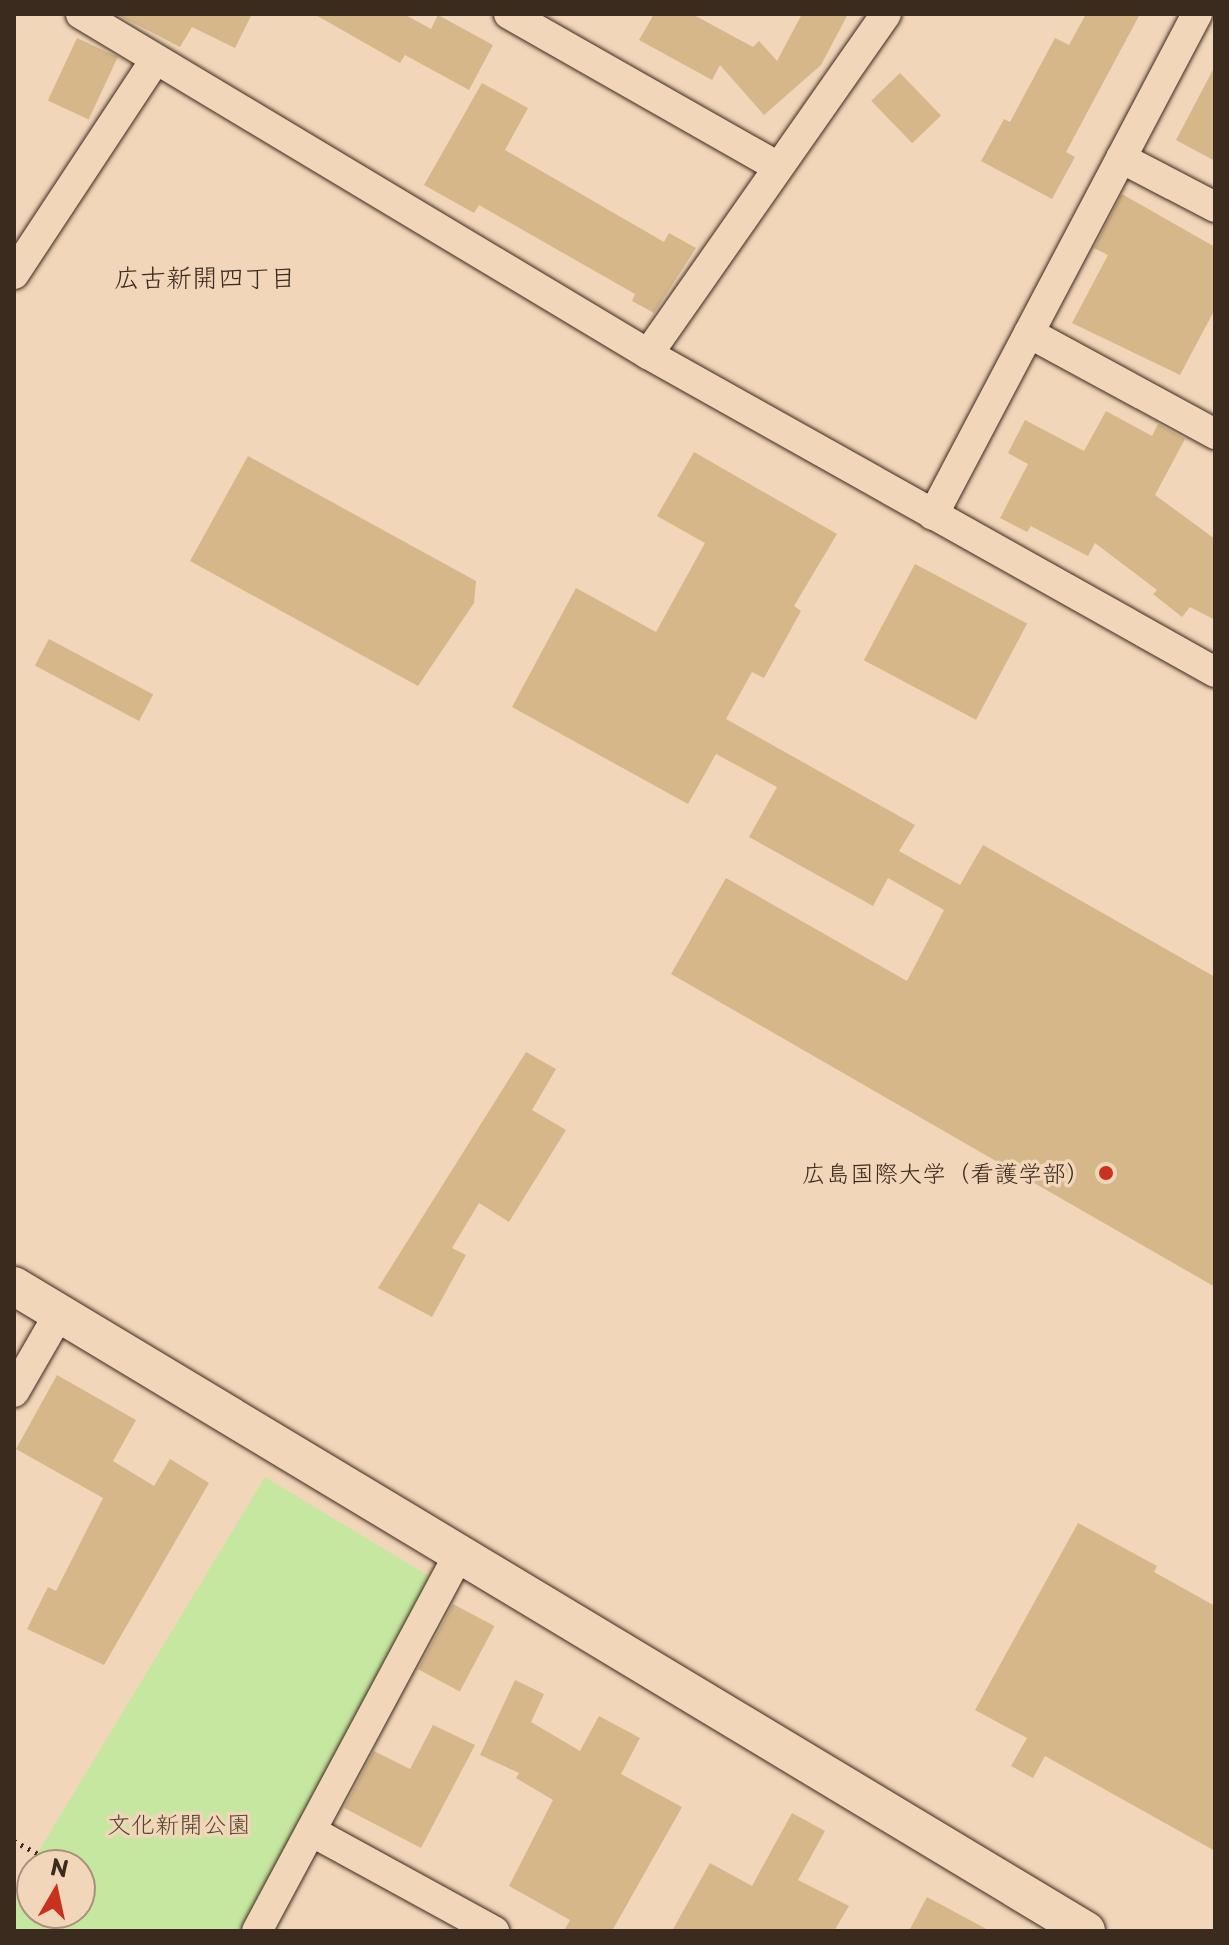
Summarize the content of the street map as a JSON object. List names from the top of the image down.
{
  "districts": ["広古新開四丁目"],
  "parks": ["文化新開公園"],
  "places": ["広島国際大学（看護学部）"],
  "north": "top"
}
